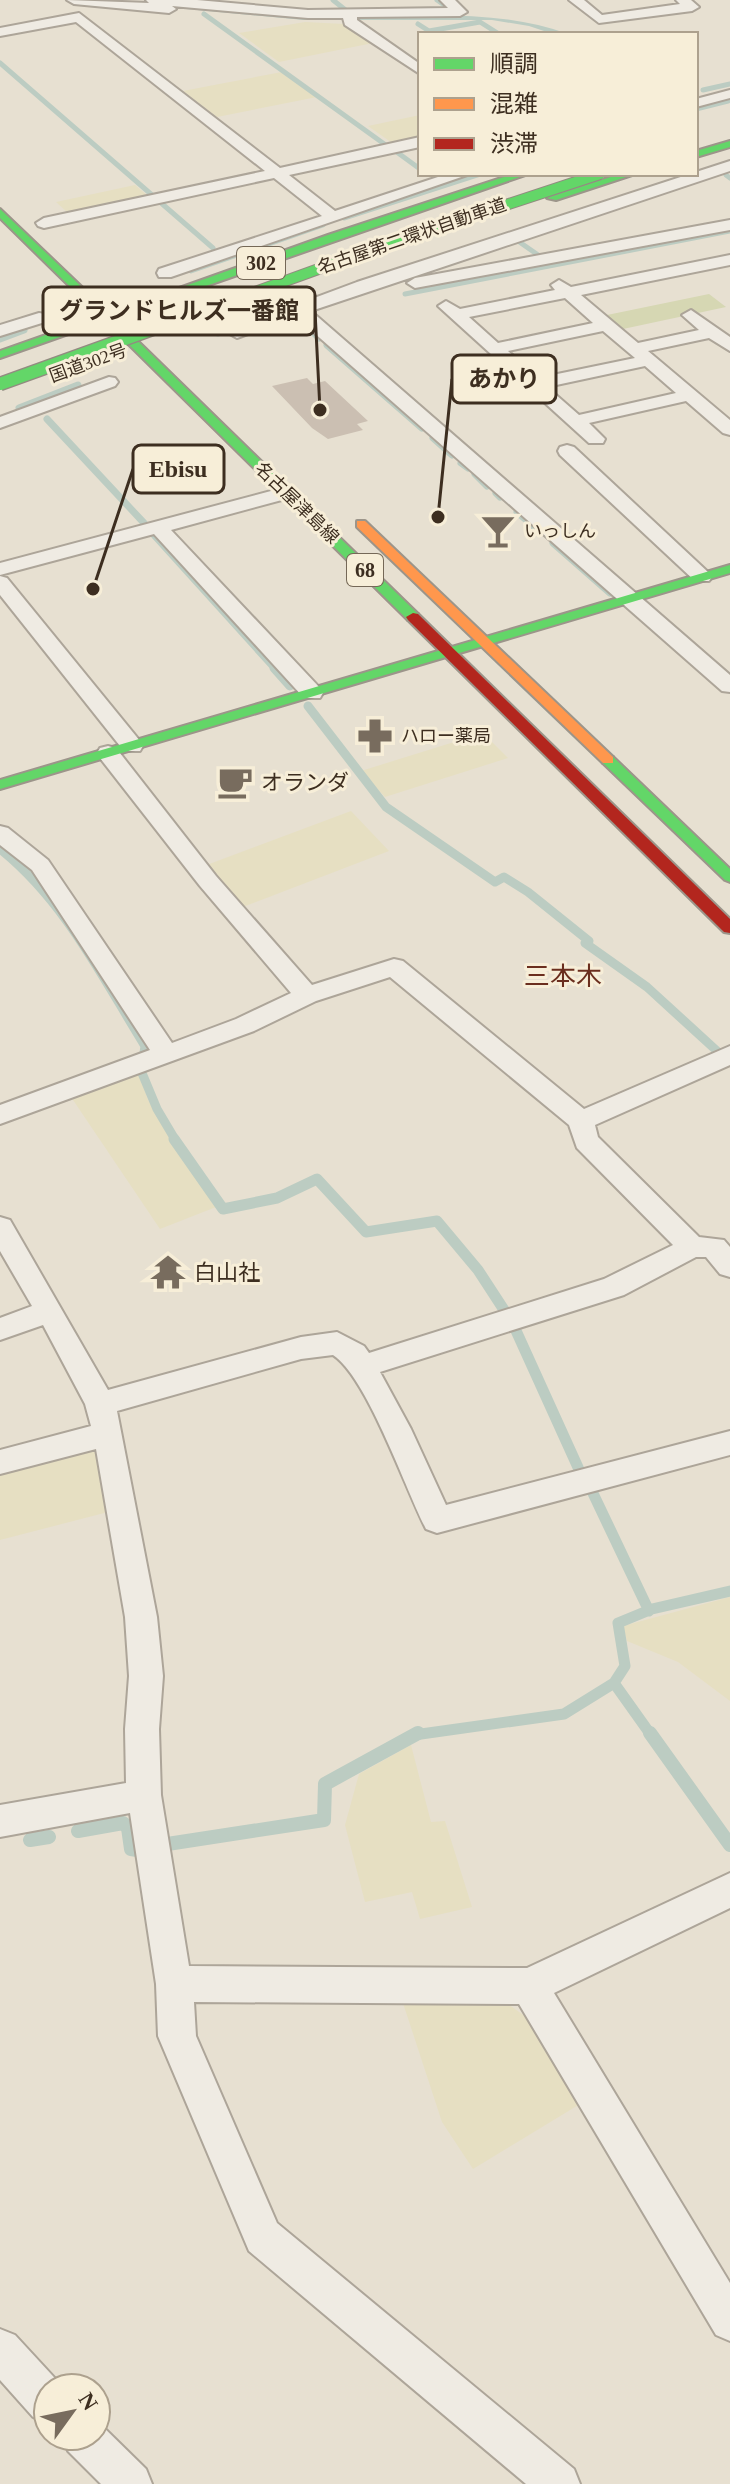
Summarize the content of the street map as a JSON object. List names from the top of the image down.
{
  "streets": {
    "main road": [
      "名古屋第二環状自動車道",
      "302",
      "国道302号",
      "名古屋津島線",
      "68"
    ]
  },
  "crossings": [
    ["国道302号", "名古屋津島線"]
  ],
  "districts": ["三本木"],
  "places": {
    "other": ["グランドヒルズ一番館", "あかり", "Ebisu"],
    "bar": ["いっしん"],
    "pharmacy": ["ハロー薬局"],
    "cafe": ["オランダ"],
    "temple": ["白山社"]
  },
  "legend": ["順調", "混雑", "渋滞"],
  "north": "top right"
}
